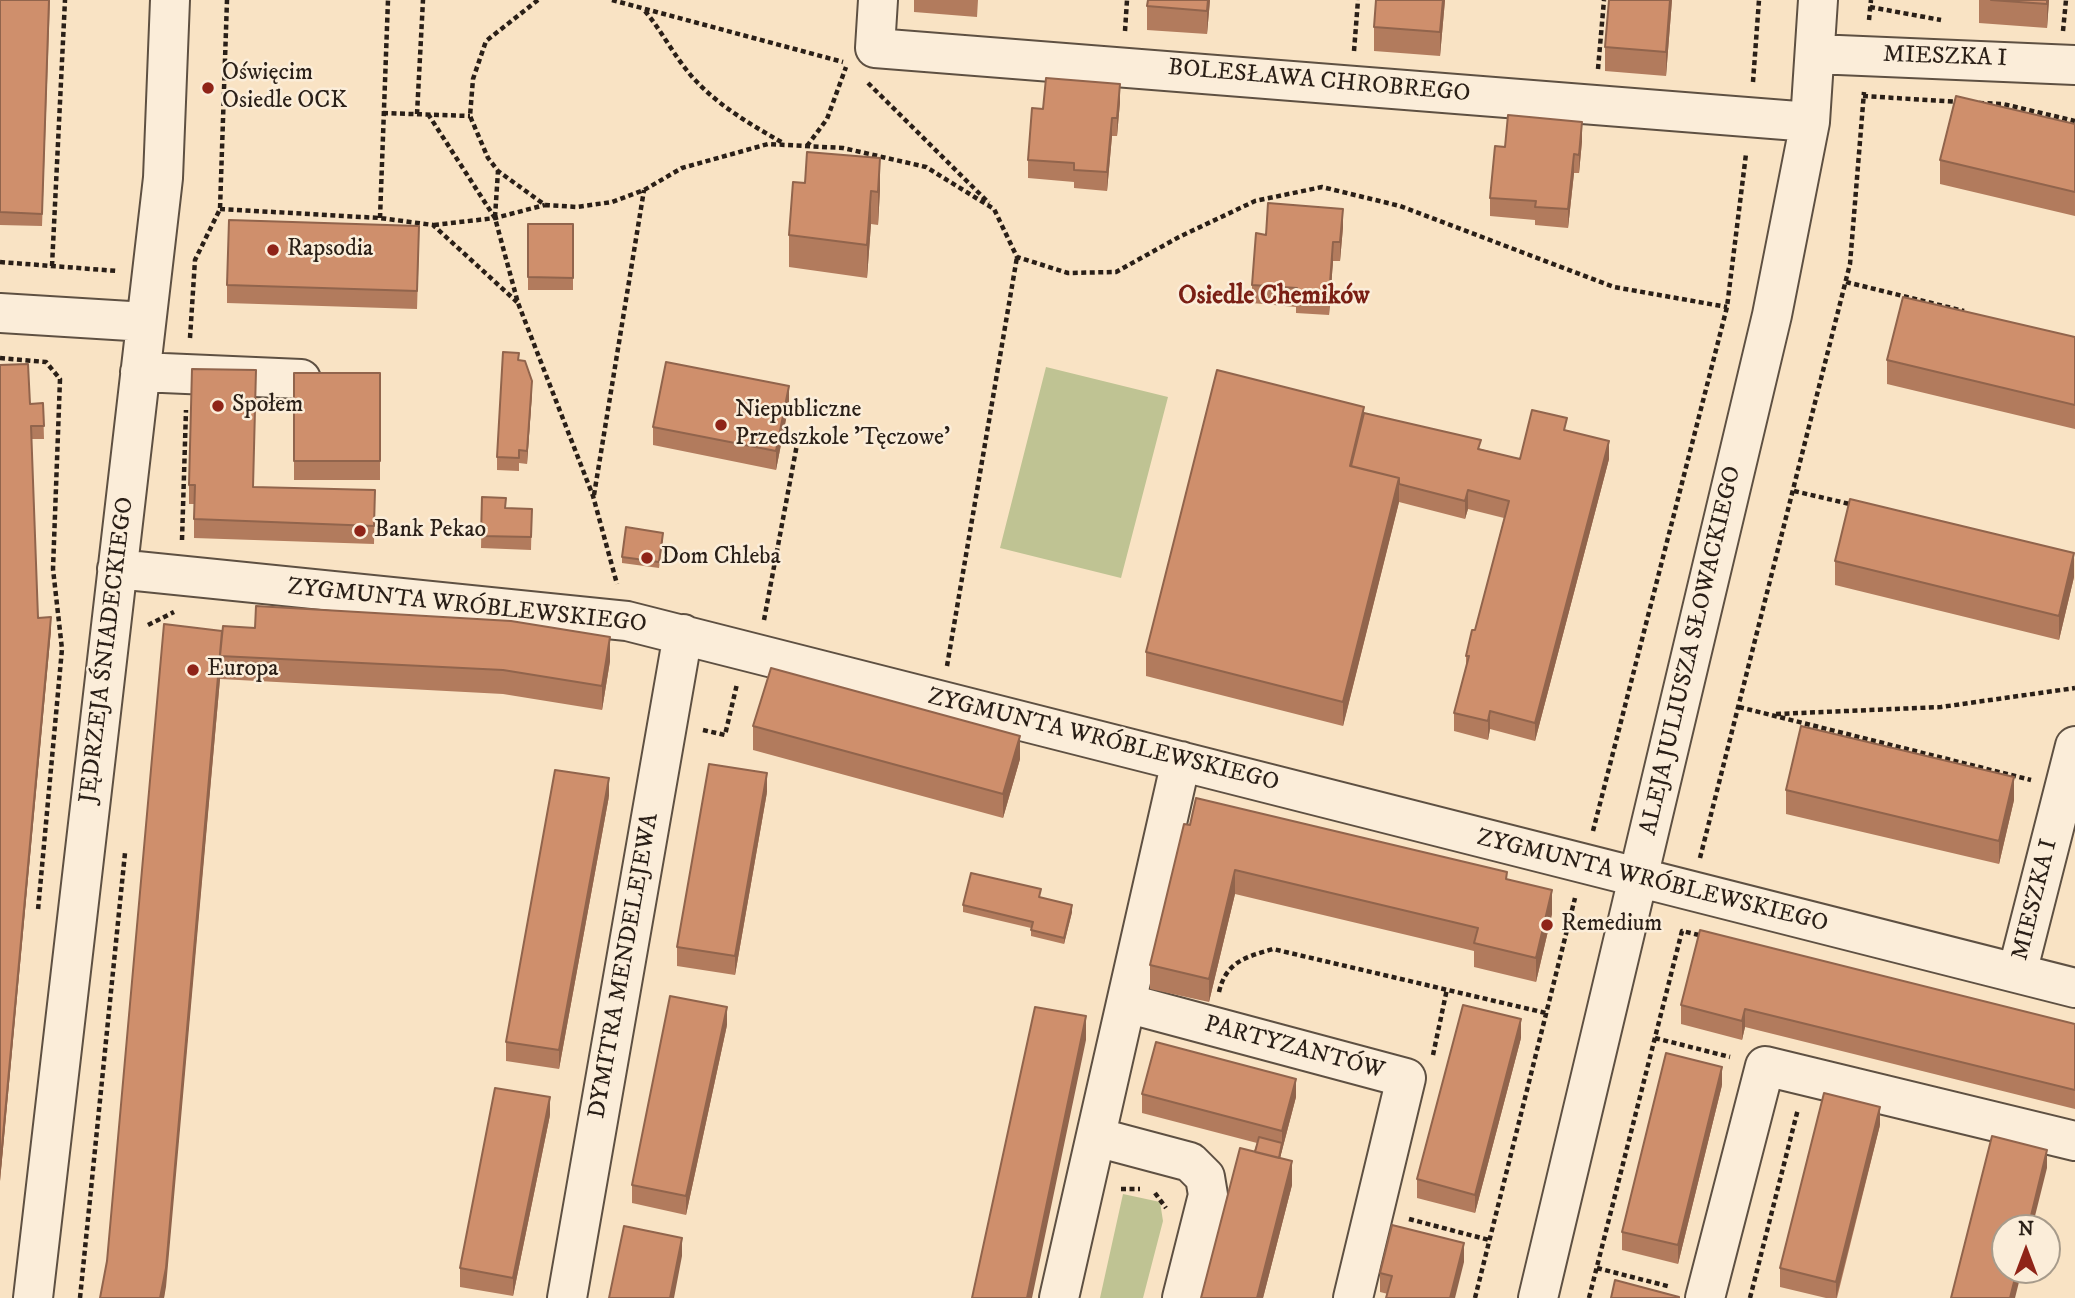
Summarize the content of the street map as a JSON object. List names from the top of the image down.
{
  "streets": {
    "street": [
      "MIESZKA I",
      "BOLESŁAWA CHROBREGO",
      "ZYGMUNTA WRÓBLEWSKIEGO",
      "JĘDRZEJA ŚNIADECKIEGO",
      "ALEJA JULIUSZA SŁOWACKIEGO",
      "DYMITRA MENDELEJEWA",
      "PARTYZANTÓW"
    ]
  },
  "crossings": [
    ["MIESZKA I", "ZYGMUNTA WRÓBLEWSKIEGO"],
    ["MIESZKA I", "ALEJA JULIUSZA SŁOWACKIEGO"],
    ["BOLESŁAWA CHROBREGO", "ALEJA JULIUSZA SŁOWACKIEGO"],
    ["ZYGMUNTA WRÓBLEWSKIEGO", "JĘDRZEJA ŚNIADECKIEGO"],
    ["ZYGMUNTA WRÓBLEWSKIEGO", "ALEJA JULIUSZA SŁOWACKIEGO"],
    ["ZYGMUNTA WRÓBLEWSKIEGO", "DYMITRA MENDELEJEWA"]
  ],
  "districts": ["Osiedle Chemików"],
  "places": [
    "Oświęcim Osiedle OCK",
    "Rapsodia",
    "Społem",
    "Niepubliczne Przedszkole 'Tęczowe'",
    "Bank Pekao",
    "Dom Chleba",
    "Europa",
    "Remedium"
  ],
  "north": "top"
}
